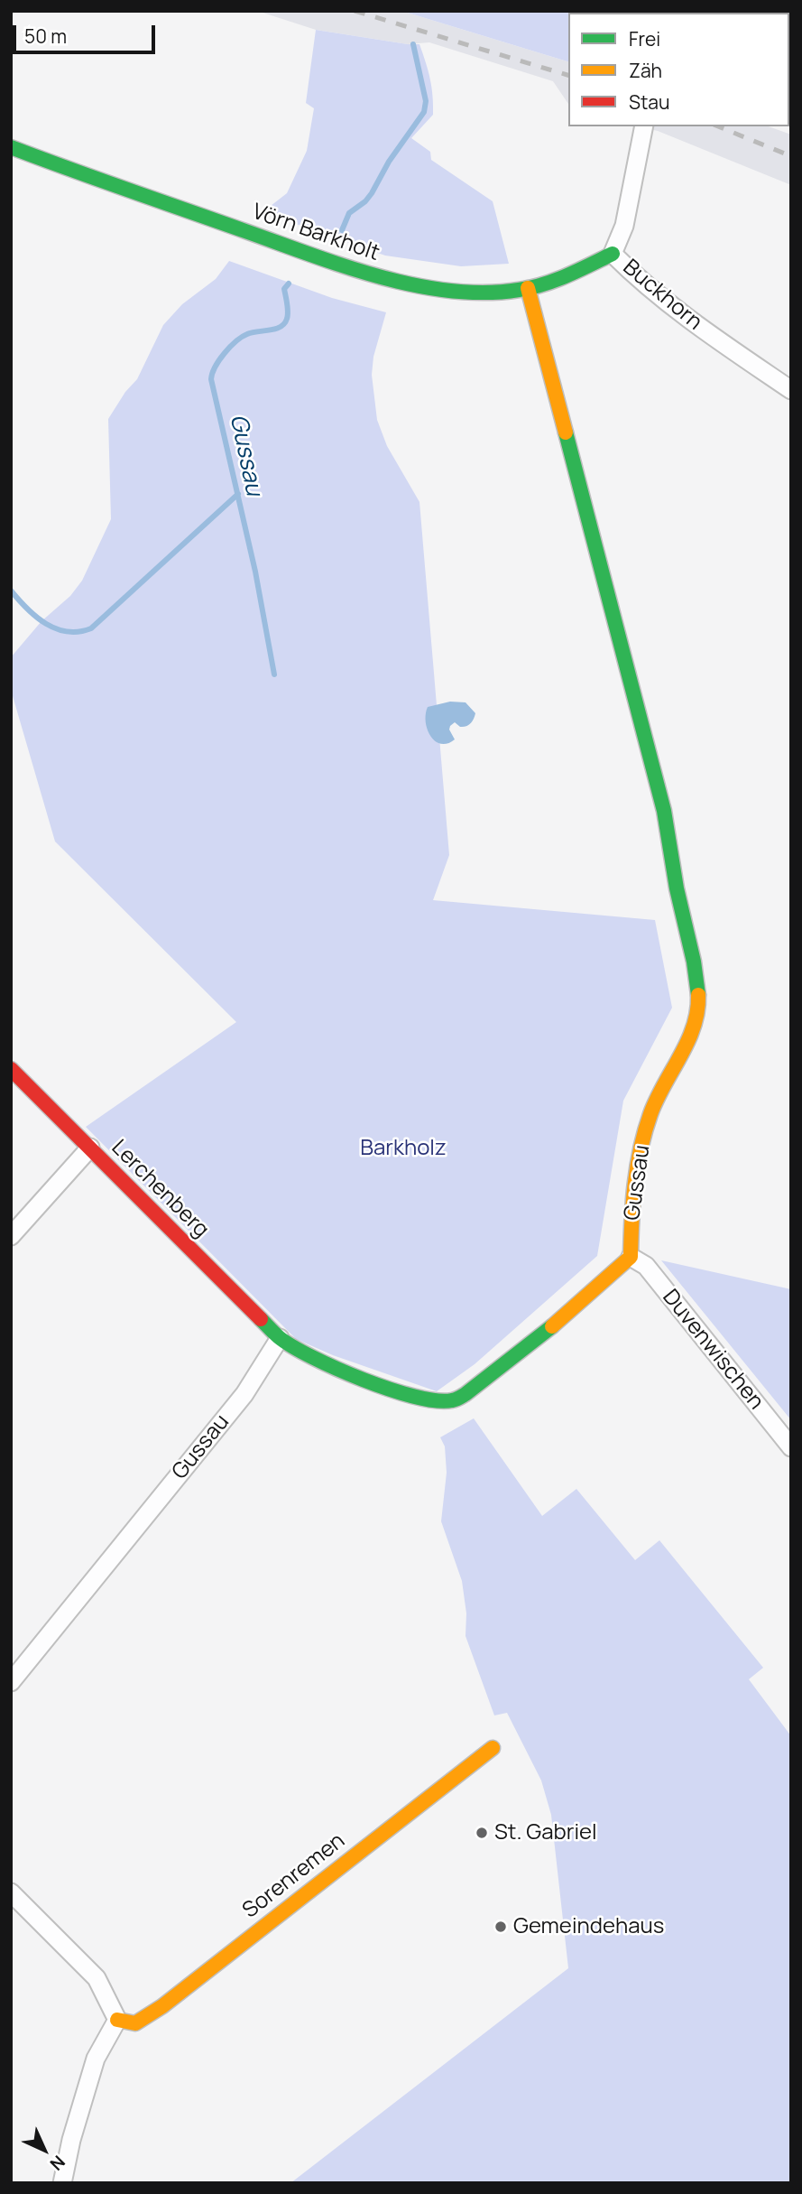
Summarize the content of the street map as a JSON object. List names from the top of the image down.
{
  "streets": {
    "street": [
      "Vörn Barkholt",
      "Buckhorn",
      "Gussau",
      "Lerchenberg",
      "Duvenwischen",
      "Sorenremen"
    ]
  },
  "crossings": [
    ["Vörn Barkholt", "Buckhorn"],
    ["Vörn Barkholt", "Gussau"],
    ["Gussau", "Lerchenberg"],
    ["Gussau", "Duvenwischen"]
  ],
  "water": ["Gussau"],
  "parks": ["Barkholz"],
  "places": ["St. Gabriel", "Gemeindehaus"],
  "legend": ["Frei", "Zäh", "Stau"],
  "scale_bar": "50 m",
  "north": "bottom right"
}
